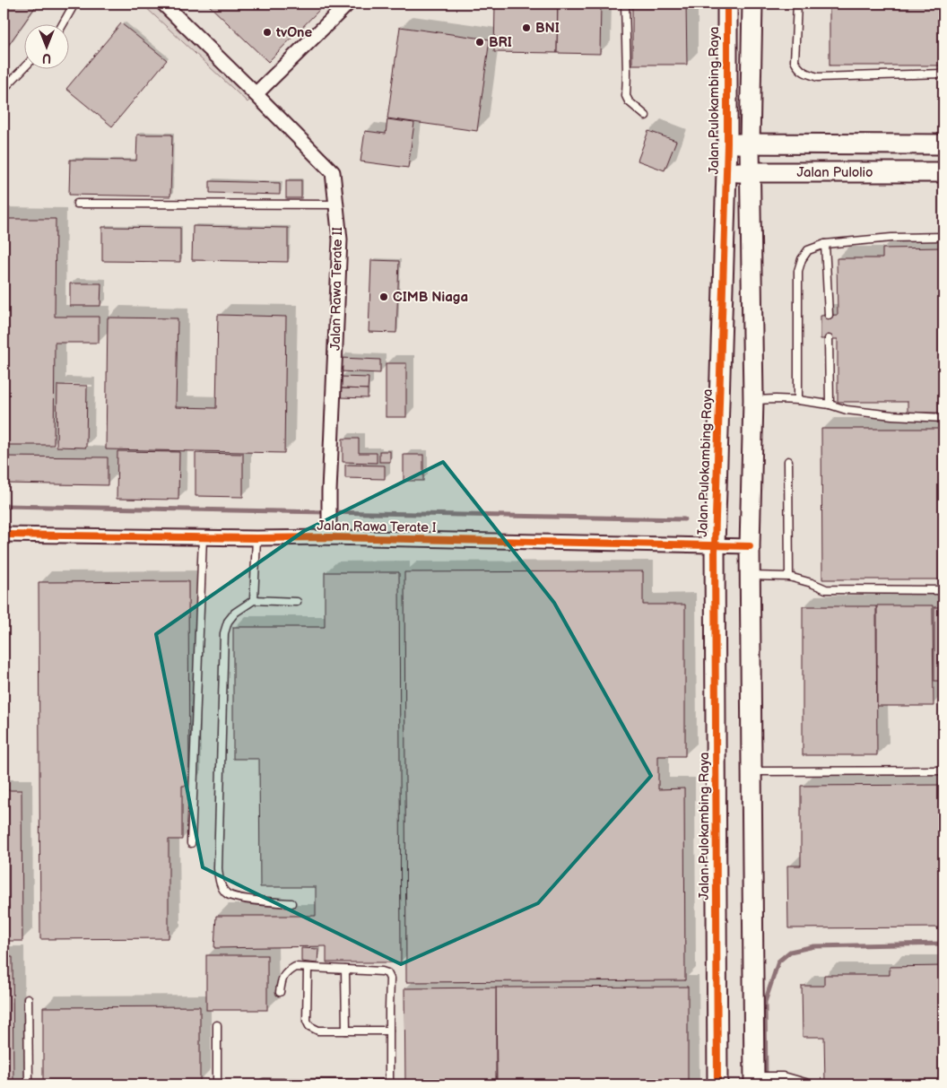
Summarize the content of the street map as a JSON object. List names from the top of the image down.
{
  "streets": {
    "street": [
      "Jalan Pulokambing Raya",
      "Jalan Pulolio",
      "Jalan Rawa Terate II",
      "Jalan Rawa Terate I"
    ]
  },
  "crossings": [
    ["Jalan Pulokambing Raya", "Jalan Pulolio"],
    ["Jalan Pulokambing Raya", "Jalan Rawa Terate I"],
    ["Jalan Rawa Terate II", "Jalan Rawa Terate I"]
  ],
  "places": [
    "BNI",
    "tvOne",
    "BRI",
    "CIMB Niaga"
  ],
  "north": "bottom"
}
